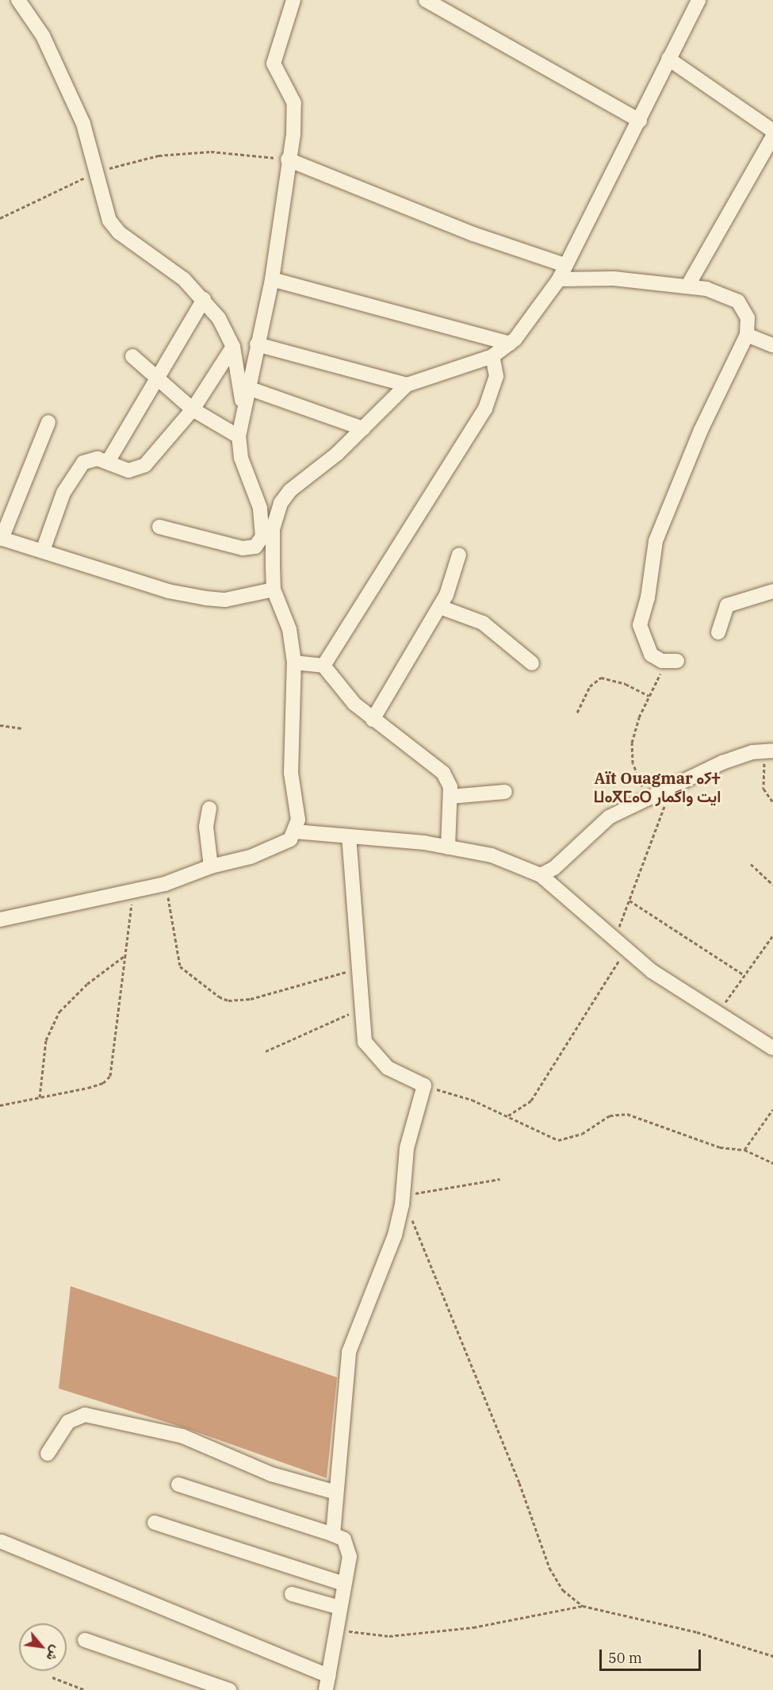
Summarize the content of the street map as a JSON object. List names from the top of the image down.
{
  "districts": ["Aït Ouagmar ⴰⵢⵜ ⵡⴰⴳⵎⴰⵔ ايت واگمار"],
  "scale_bar": "50 m",
  "north": "bottom right"
}
